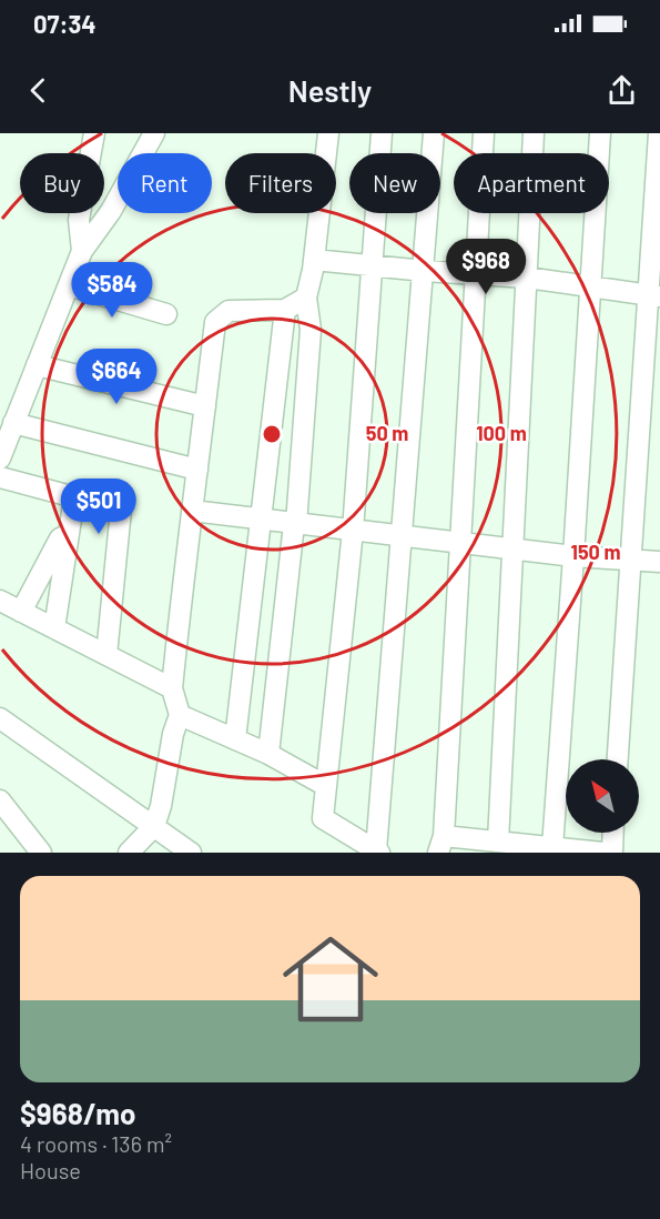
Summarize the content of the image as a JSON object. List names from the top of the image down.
{
  "north": "top left",
  "page": {
    "status": "07:34",
    "header": "Nestly",
    "chip": [
      "Buy",
      "Rent",
      "Filters",
      "New",
      "Apartment"
    ],
    "price": [
      "$968",
      "$584",
      "$664",
      "$501"
    ],
    "list": [
      {
        "name": "$968/mo",
        "note": "4 rooms · 136 m² · House"
      }
    ]
  },
  "rings": ["50 m", "100 m", "150 m"]
}
